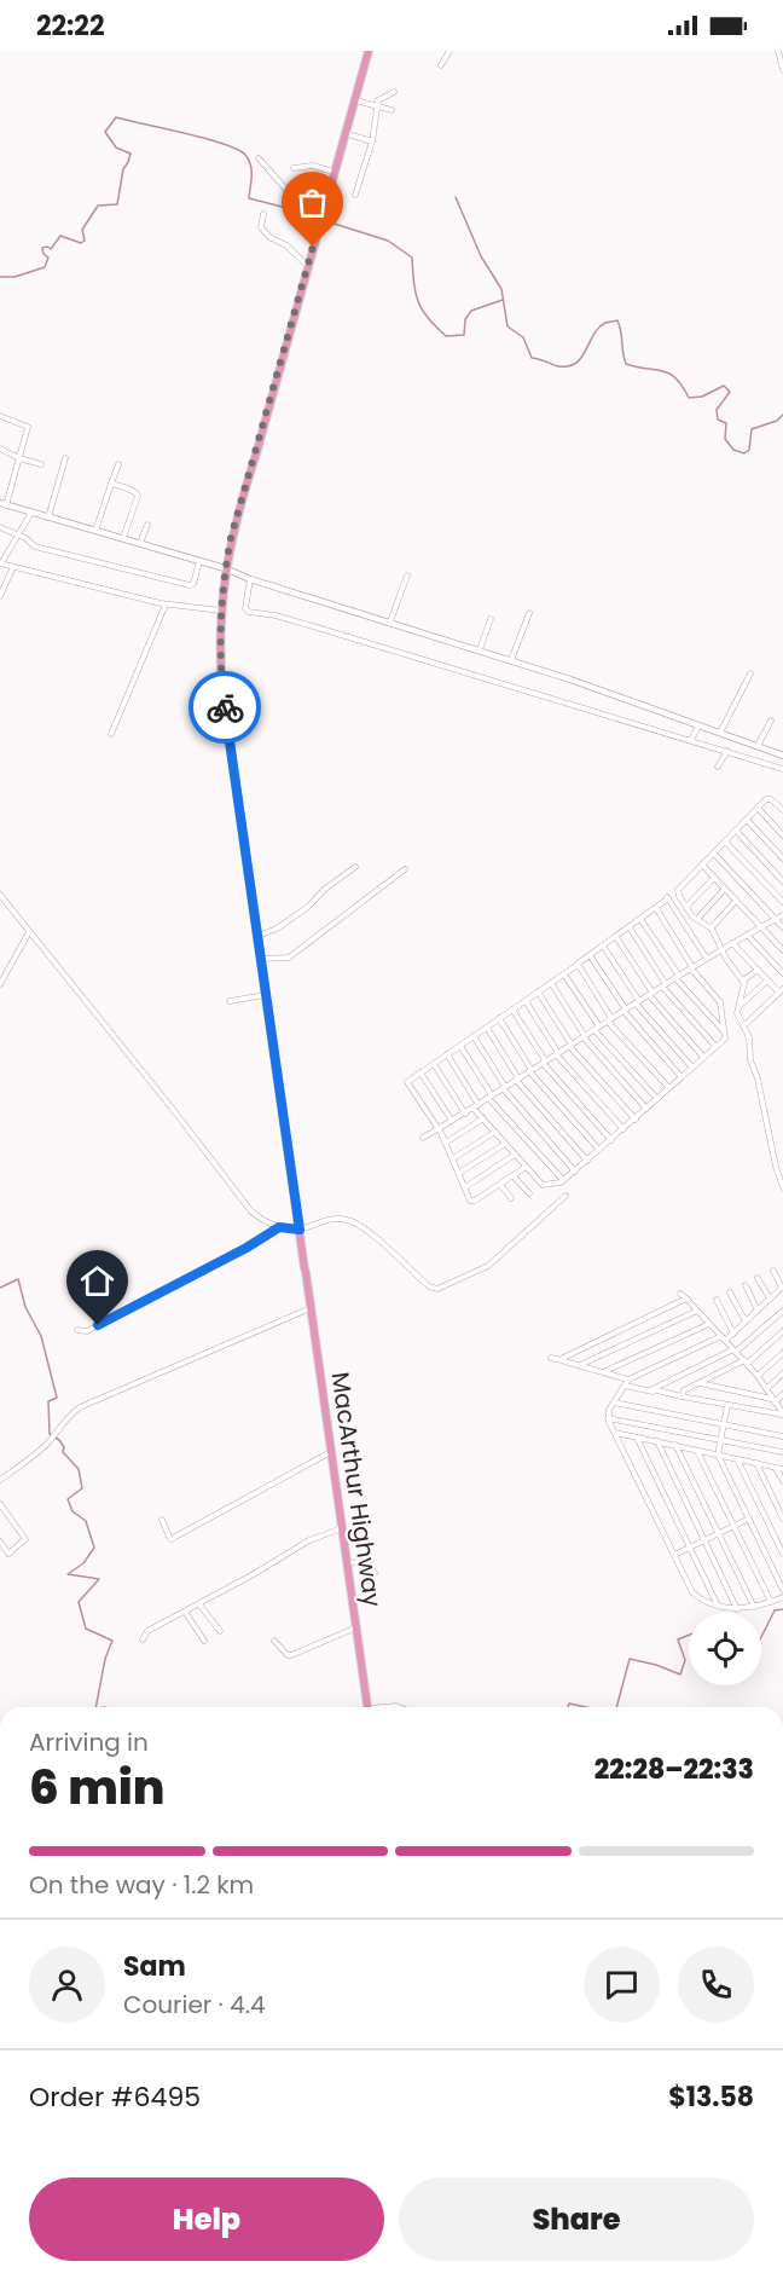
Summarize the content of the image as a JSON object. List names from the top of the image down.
{
  "streets": {
    "highway": ["MacArthur Highway"]
  },
  "page": {
    "status": "22:22",
    "heading": ["6 min", "Arriving in", "22:28–22:33"],
    "panel": [
      "Sam",
      "Courier · 4.4",
      "Order #6495",
      "$13.58"
    ],
    "bar": "On the way · 1.2 km",
    "buttons": ["Help", "Share"]
  }
}
